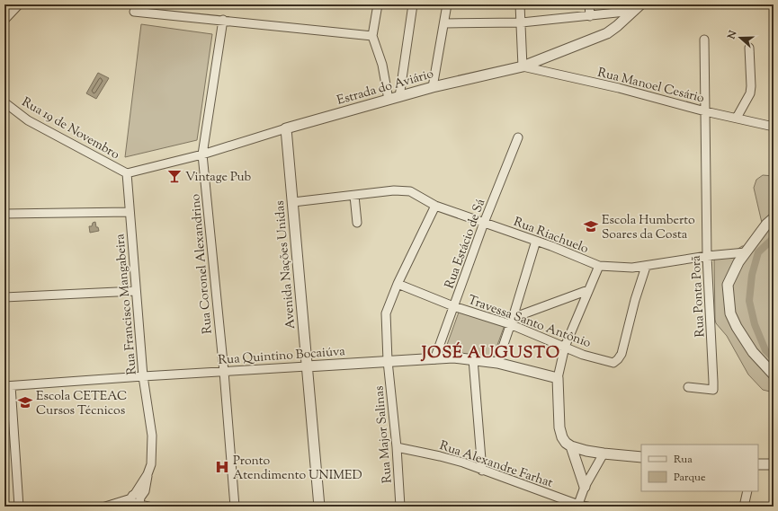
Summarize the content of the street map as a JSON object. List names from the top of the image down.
{
  "streets": {
    "street": [
      "Rua Manoel Cesário",
      "Estrada do Aviário",
      "Rua 19 de Novembro",
      "Rua Riachuelo",
      "Rua Estácio de Sá",
      "Rua Coronel Alexandrino",
      "Avenida Nações Unidas",
      "Rua Ponta Porã",
      "Rua Francisco Mangabeira",
      "Travessa Santo Antônio",
      "Rua Quintino Bocaiúva",
      "Rua Major Salinas",
      "Rua Alexandre Farhat"
    ]
  },
  "crossings": [
    ["Rua Manoel Cesário", "Estrada do Aviário"],
    ["Rua Manoel Cesário", "Rua Ponta Porã"],
    ["Estrada do Aviário", "Rua 19 de Novembro"],
    ["Estrada do Aviário", "Rua Coronel Alexandrino"],
    ["Estrada do Aviário", "Avenida Nações Unidas"],
    ["Estrada do Aviário", "Rua Francisco Mangabeira"],
    ["Rua 19 de Novembro", "Rua Francisco Mangabeira"],
    ["Rua Riachuelo", "Rua Estácio de Sá"],
    ["Rua Riachuelo", "Avenida Nações Unidas"],
    ["Rua Riachuelo", "Rua Ponta Porã"],
    ["Rua Riachuelo", "Travessa Santo Antônio"],
    ["Rua Riachuelo", "Rua Major Salinas"],
    ["Rua Estácio de Sá", "Travessa Santo Antônio"],
    ["Rua Estácio de Sá", "Rua Quintino Bocaiúva"],
    ["Rua Coronel Alexandrino", "Rua Quintino Bocaiúva"],
    ["Avenida Nações Unidas", "Rua Quintino Bocaiúva"],
    ["Rua Francisco Mangabeira", "Rua Quintino Bocaiúva"],
    ["Travessa Santo Antônio", "Rua Major Salinas"],
    ["Rua Quintino Bocaiúva", "Rua Major Salinas"],
    ["Rua Major Salinas", "Rua Alexandre Farhat"]
  ],
  "districts": ["JOSÉ AUGUSTO"],
  "places": {
    "bar": ["Vintage Pub"],
    "school or university": ["Escola Humberto Soares da Costa", "Escola CETEAC Cursos Técnicos"],
    "hospital": ["Pronto Atendimento UNIMED"]
  },
  "legend": ["Rua", "Parque"],
  "north": "left"
}
